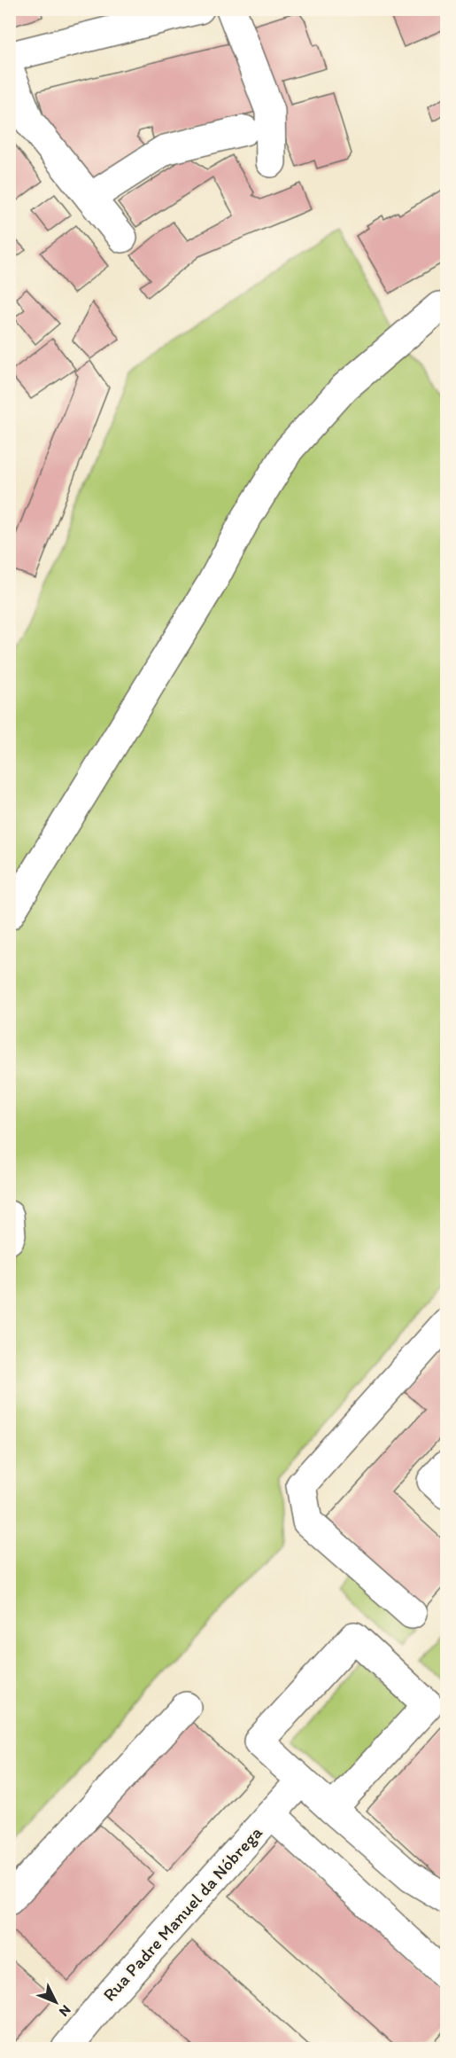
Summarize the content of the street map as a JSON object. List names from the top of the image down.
{
  "streets": {
    "street": ["Rua Padre Manuel da Nóbrega"]
  },
  "north": "bottom right"
}
